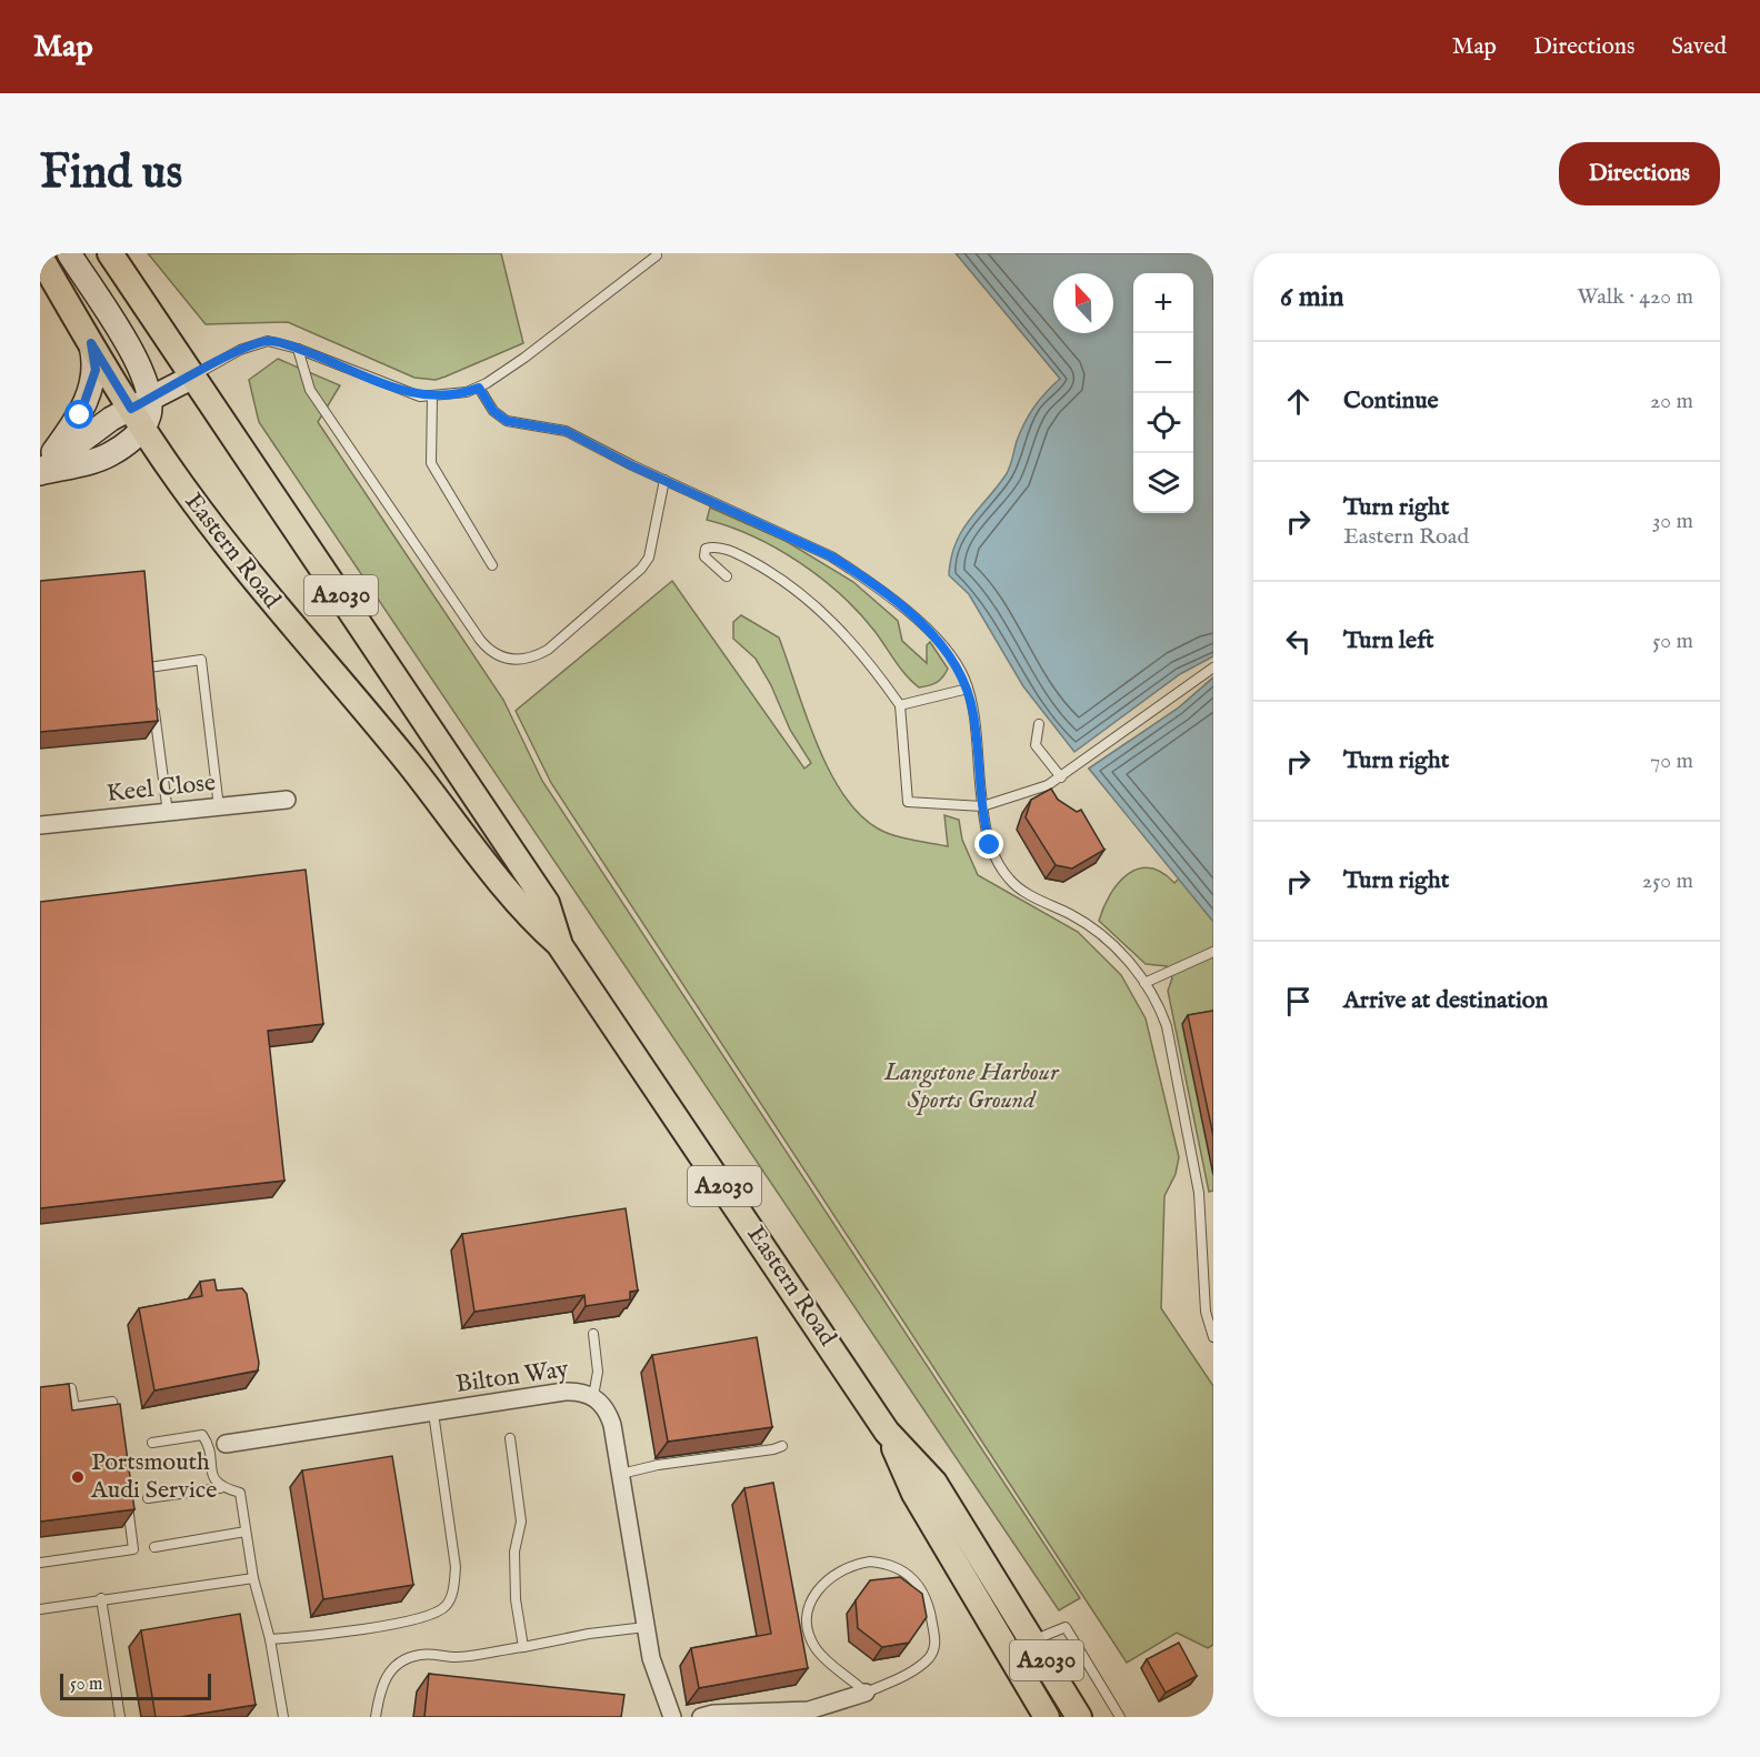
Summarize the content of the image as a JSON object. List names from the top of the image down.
{
  "streets": {
    "main road": ["Eastern Road", "A2030"],
    "street": ["Keel Close", "Bilton Way"]
  },
  "parks": ["Langstone Harbour Sports Ground"],
  "places": ["Portsmouth Audi Service"],
  "scale_bar": "50 m",
  "north": "top",
  "page": {
    "header": "Map",
    "nav": ["Map", "Directions", "Saved"],
    "buttons": "Directions",
    "title": "Find us",
    "heading": ["6 min", "Walk · 420 m"],
    "map_buttons": ["+", "−"],
    "list": [
      ["Continue", "20 m"],
      ["Turn right", "Eastern Road", "30 m"],
      ["Turn left", "50 m"],
      ["Turn right", "70 m"],
      ["Turn right", "250 m"],
      "Arrive at destination"
    ],
    "scale": "50 m"
  }
}
